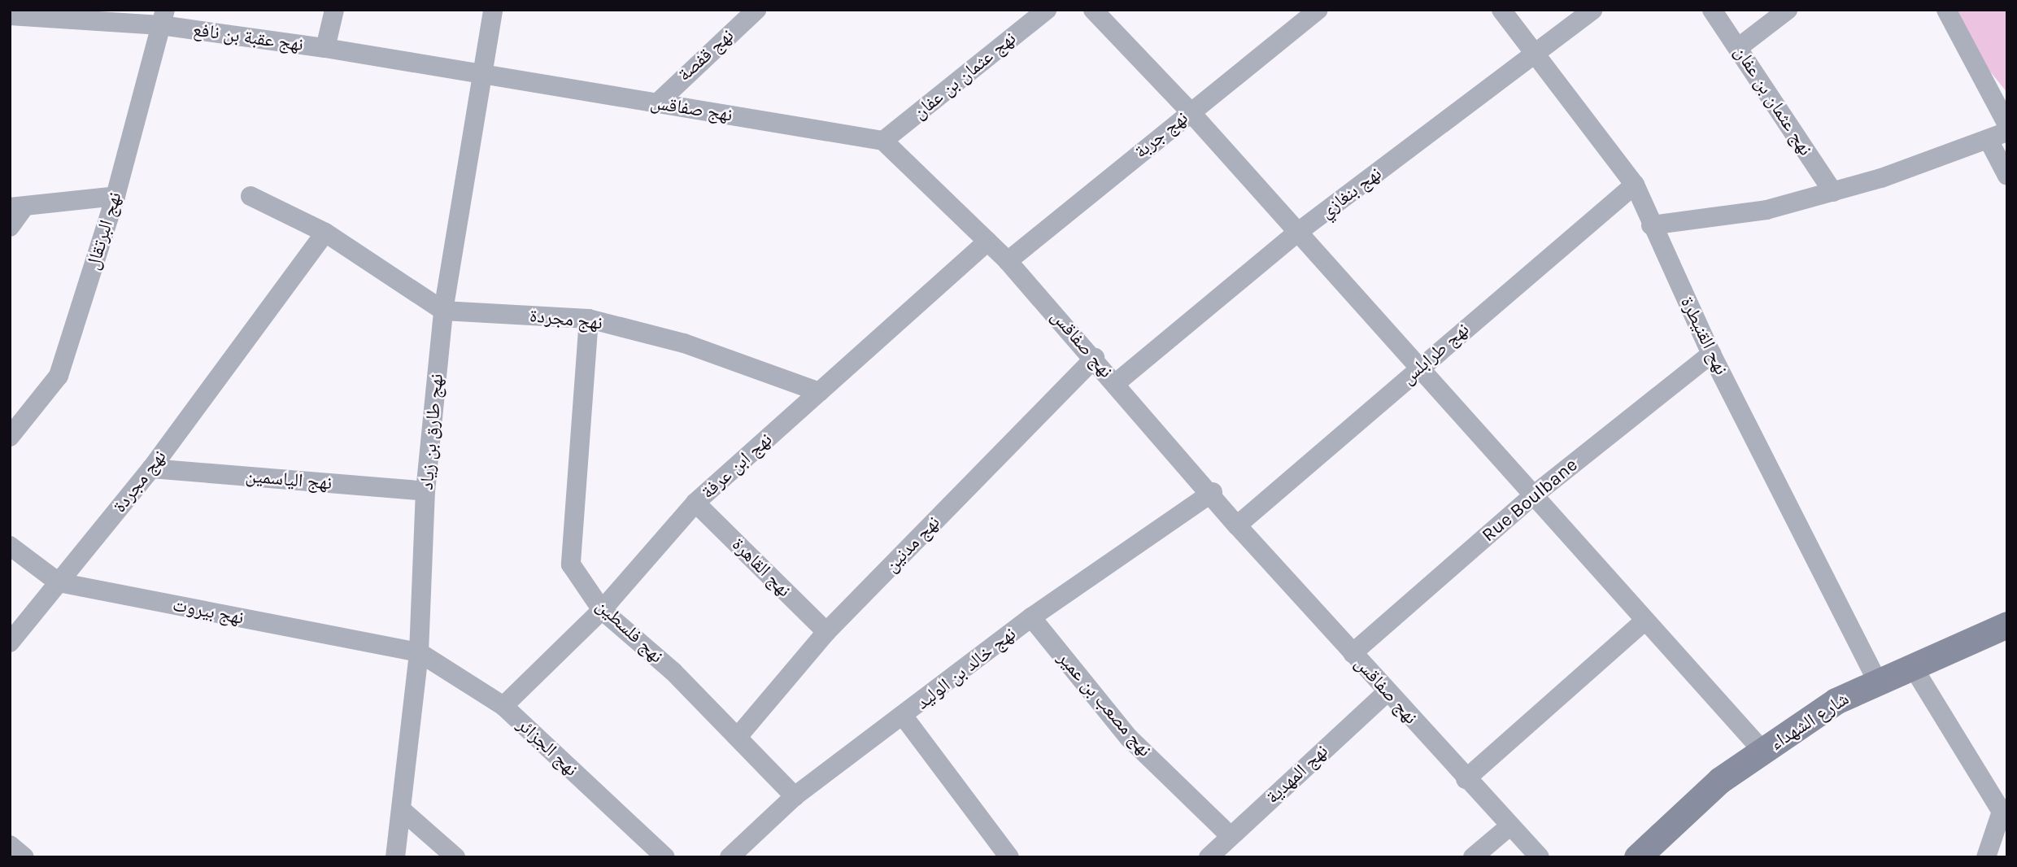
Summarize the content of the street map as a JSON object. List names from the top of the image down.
{
  "streets": {
    "main road": ["شارع الشهداء"],
    "street": [
      "نهج عقبة بن نافع",
      "نهج قفصة",
      "نهج عثمان بن عفان",
      "نهج صفاقس",
      "نهج جربة",
      "نهج بنغازي",
      "نهج البرتقال",
      "نهج مجردة",
      "نهح القنيطرة",
      "نهج طرابلس",
      "نهج طارق بن زياد",
      "نهج ابن عرفة",
      "نهج الياسمين",
      "Rue Boulbane",
      "نهج مدنين",
      "نهج القاهرة",
      "نهج بيروت",
      "نهج فلسطين",
      "نهج خالد بن الوليد",
      "نهج مصعب بن عمير",
      "نهج الجزائر",
      "نهج المهدية"
    ]
  },
  "crossings": [
    ["نهج عقبة بن نافع", "نهج صفاقس"],
    ["نهج عقبة بن نافع", "نهج البرتقال"],
    ["نهج عقبة بن نافع", "نهج طارق بن زياد"],
    ["نهج قفصة", "نهج صفاقس"],
    ["نهج عثمان بن عفان", "نهج صفاقس"],
    ["نهج صفاقس", "نهج جربة"],
    ["نهج صفاقس", "نهج بنغازي"],
    ["نهج صفاقس", "نهج طرابلس"],
    ["نهج صفاقس", "نهج طارق بن زياد"],
    ["نهج صفاقس", "نهج ابن عرفة"],
    ["نهج صفاقس", "Rue Boulbane"],
    ["نهج صفاقس", "نهج مدنين"],
    ["نهج صفاقس", "نهج خالد بن الوليد"],
    ["نهج صفاقس", "نهج المهدية"],
    ["نهج بنغازي", "نهح القنيطرة"],
    ["نهج مجردة", "نهج طارق بن زياد"],
    ["نهج مجردة", "نهج ابن عرفة"],
    ["نهج مجردة", "نهج الياسمين"],
    ["نهج مجردة", "نهج بيروت"],
    ["نهج مجردة", "نهج فلسطين"],
    ["نهح القنيطرة", "نهج طرابلس"],
    ["نهح القنيطرة", "Rue Boulbane"],
    ["نهح القنيطرة", "شارع الشهداء"],
    ["نهج طارق بن زياد", "نهج الياسمين"],
    ["نهج طارق بن زياد", "نهج بيروت"],
    ["نهج طارق بن زياد", "نهج الجزائر"],
    ["نهج ابن عرفة", "نهج القاهرة"],
    ["نهج ابن عرفة", "نهج فلسطين"],
    ["نهج ابن عرفة", "نهج الجزائر"],
    ["نهج مدنين", "نهج القاهرة"],
    ["نهج مدنين", "نهج فلسطين"],
    ["نهج بيروت", "نهج الجزائر"],
    ["نهج فلسطين", "نهج خالد بن الوليد"],
    ["نهج خالد بن الوليد", "نهج مصعب بن عمير"],
    ["نهج مصعب بن عمير", "نهج المهدية"]
  ]
}
